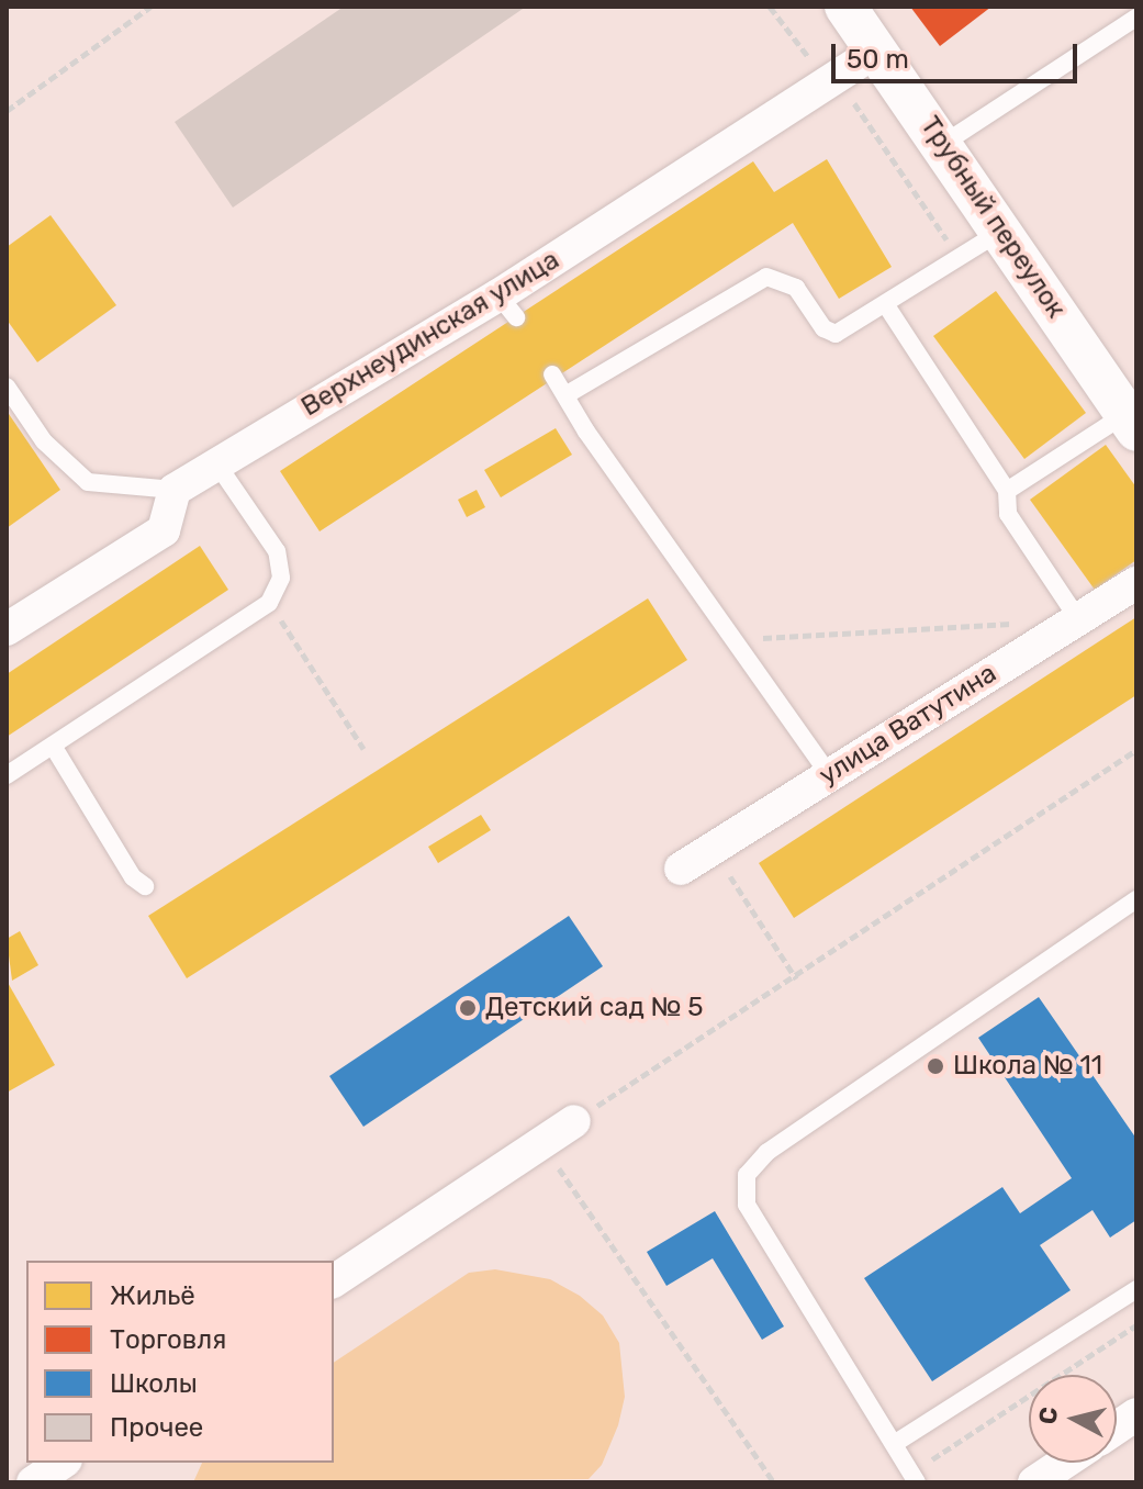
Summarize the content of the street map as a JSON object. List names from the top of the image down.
{
  "streets": {
    "street": ["Трубный переулок", "Верхнеудинская улица", "улица Ватутина"]
  },
  "crossings": [
    ["Трубный переулок", "Верхнеудинская улица"]
  ],
  "places": ["Детский сад № 5", "Школа № 11"],
  "legend": [
    "Жильё",
    "Торговля",
    "Школы",
    "Прочее"
  ],
  "scale_bar": "50 m",
  "north": "left"
}
